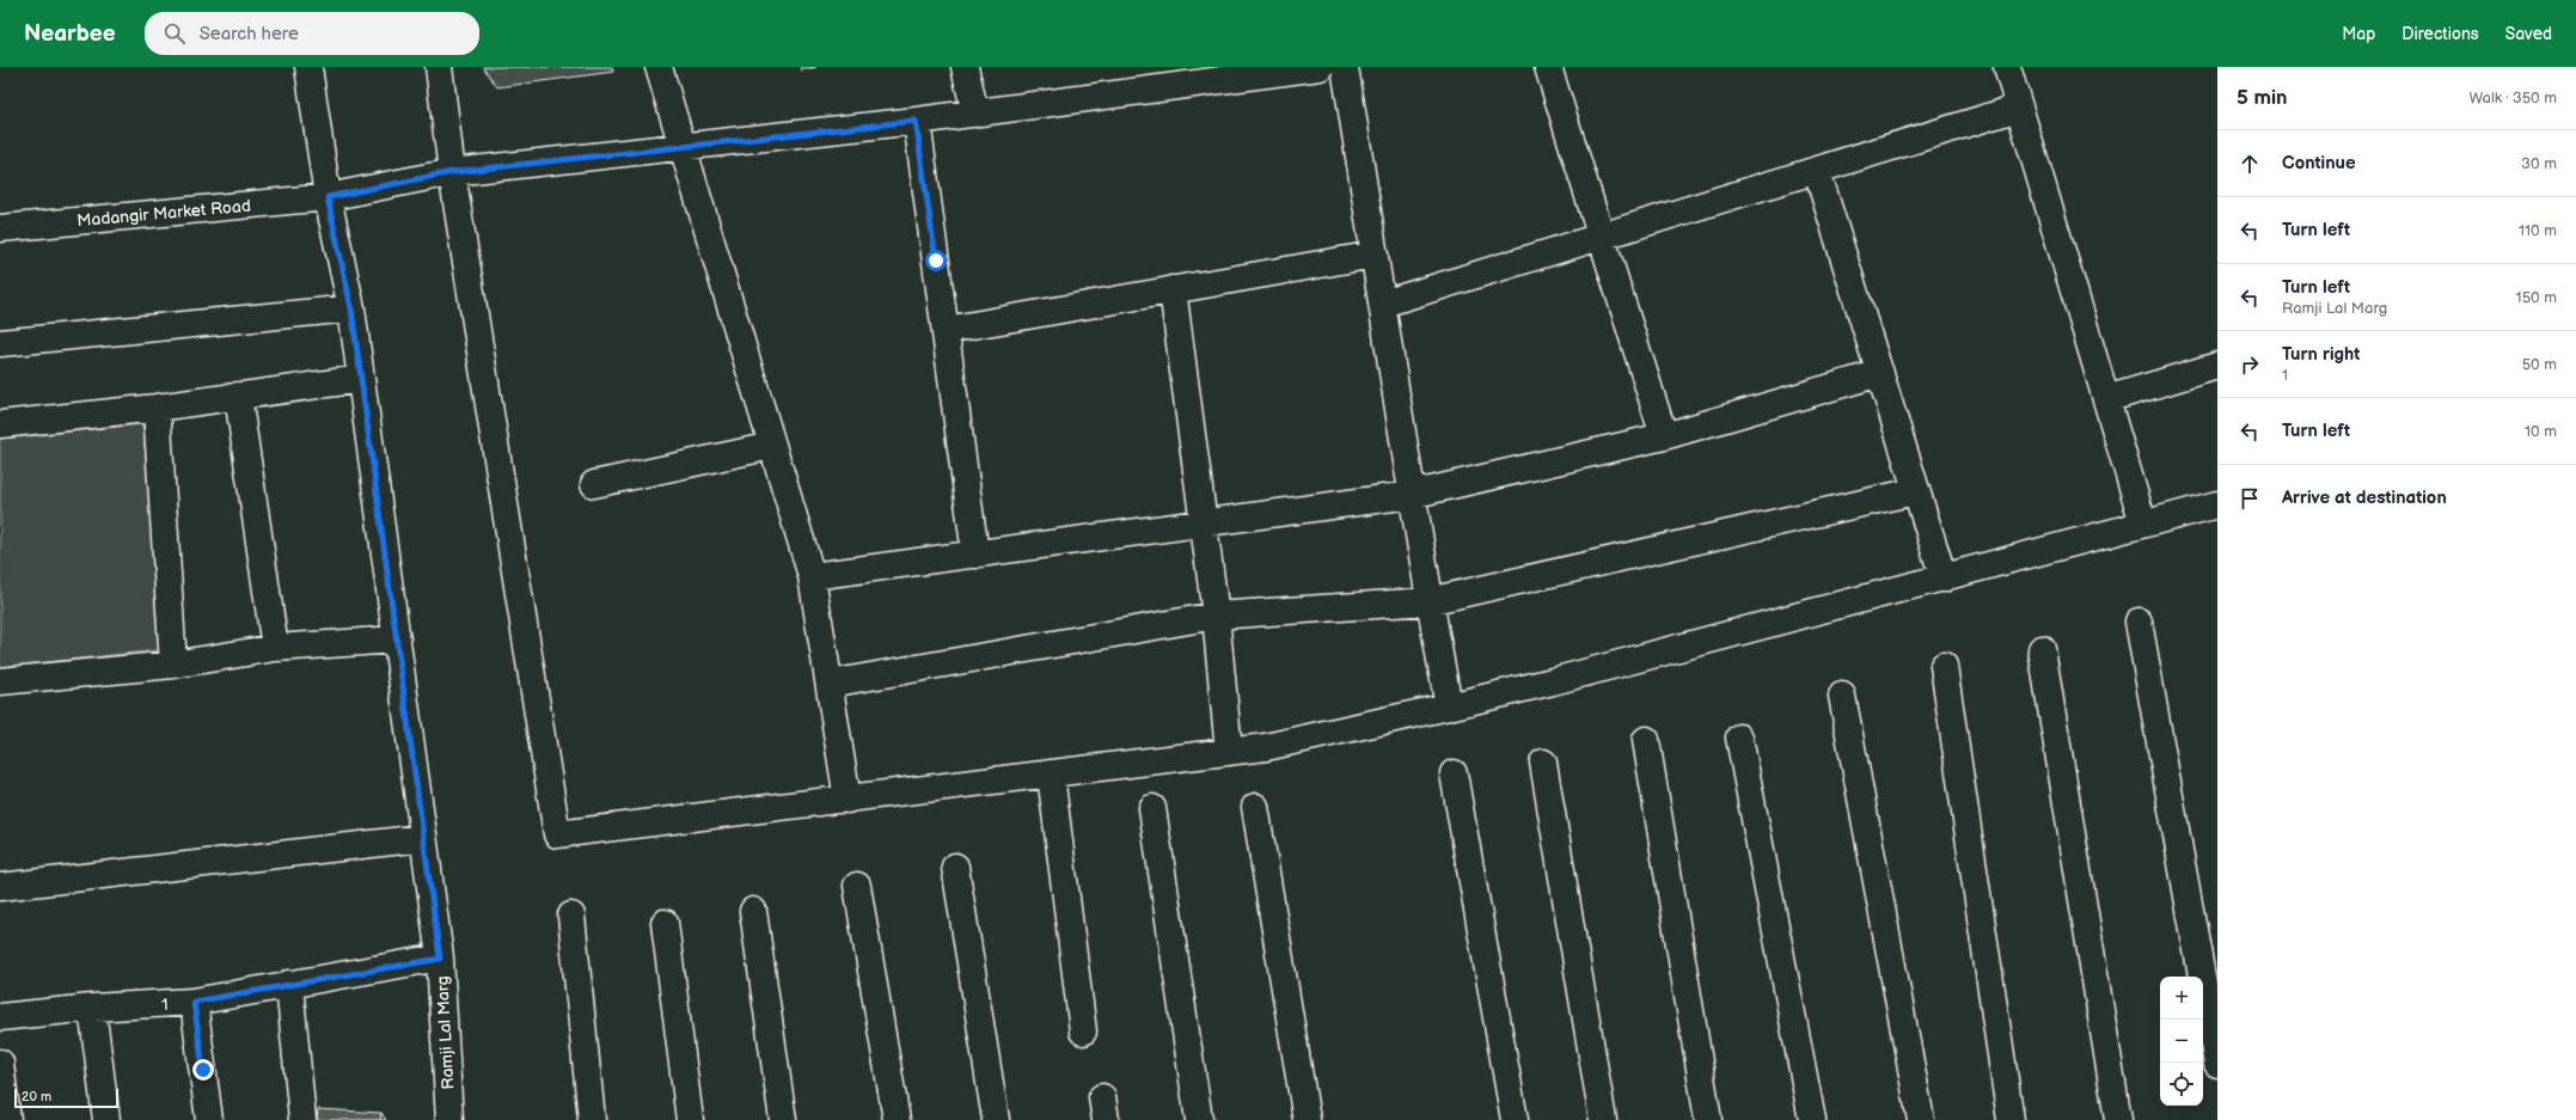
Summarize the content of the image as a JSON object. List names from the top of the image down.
{
  "streets": {
    "street": ["Madangir Market Road", "1", "Ramji Lal Marg"]
  },
  "crossings": [
    ["Madangir Market Road", "Ramji Lal Marg"],
    ["1", "Ramji Lal Marg"]
  ],
  "scale_bar": "20 m",
  "page": {
    "header": "Nearbee",
    "search": "Search here",
    "nav": ["Map", "Directions", "Saved"],
    "heading": ["5 min", "Walk · 350 m"],
    "list": [
      ["Continue", "30 m"],
      ["Turn left", "110 m"],
      ["Turn left", "Ramji Lal Marg", "150 m"],
      ["Turn right", "1", "50 m"],
      ["Turn left", "10 m"],
      "Arrive at destination"
    ],
    "map_buttons": ["+", "−"],
    "scale": "20 m"
  }
}
